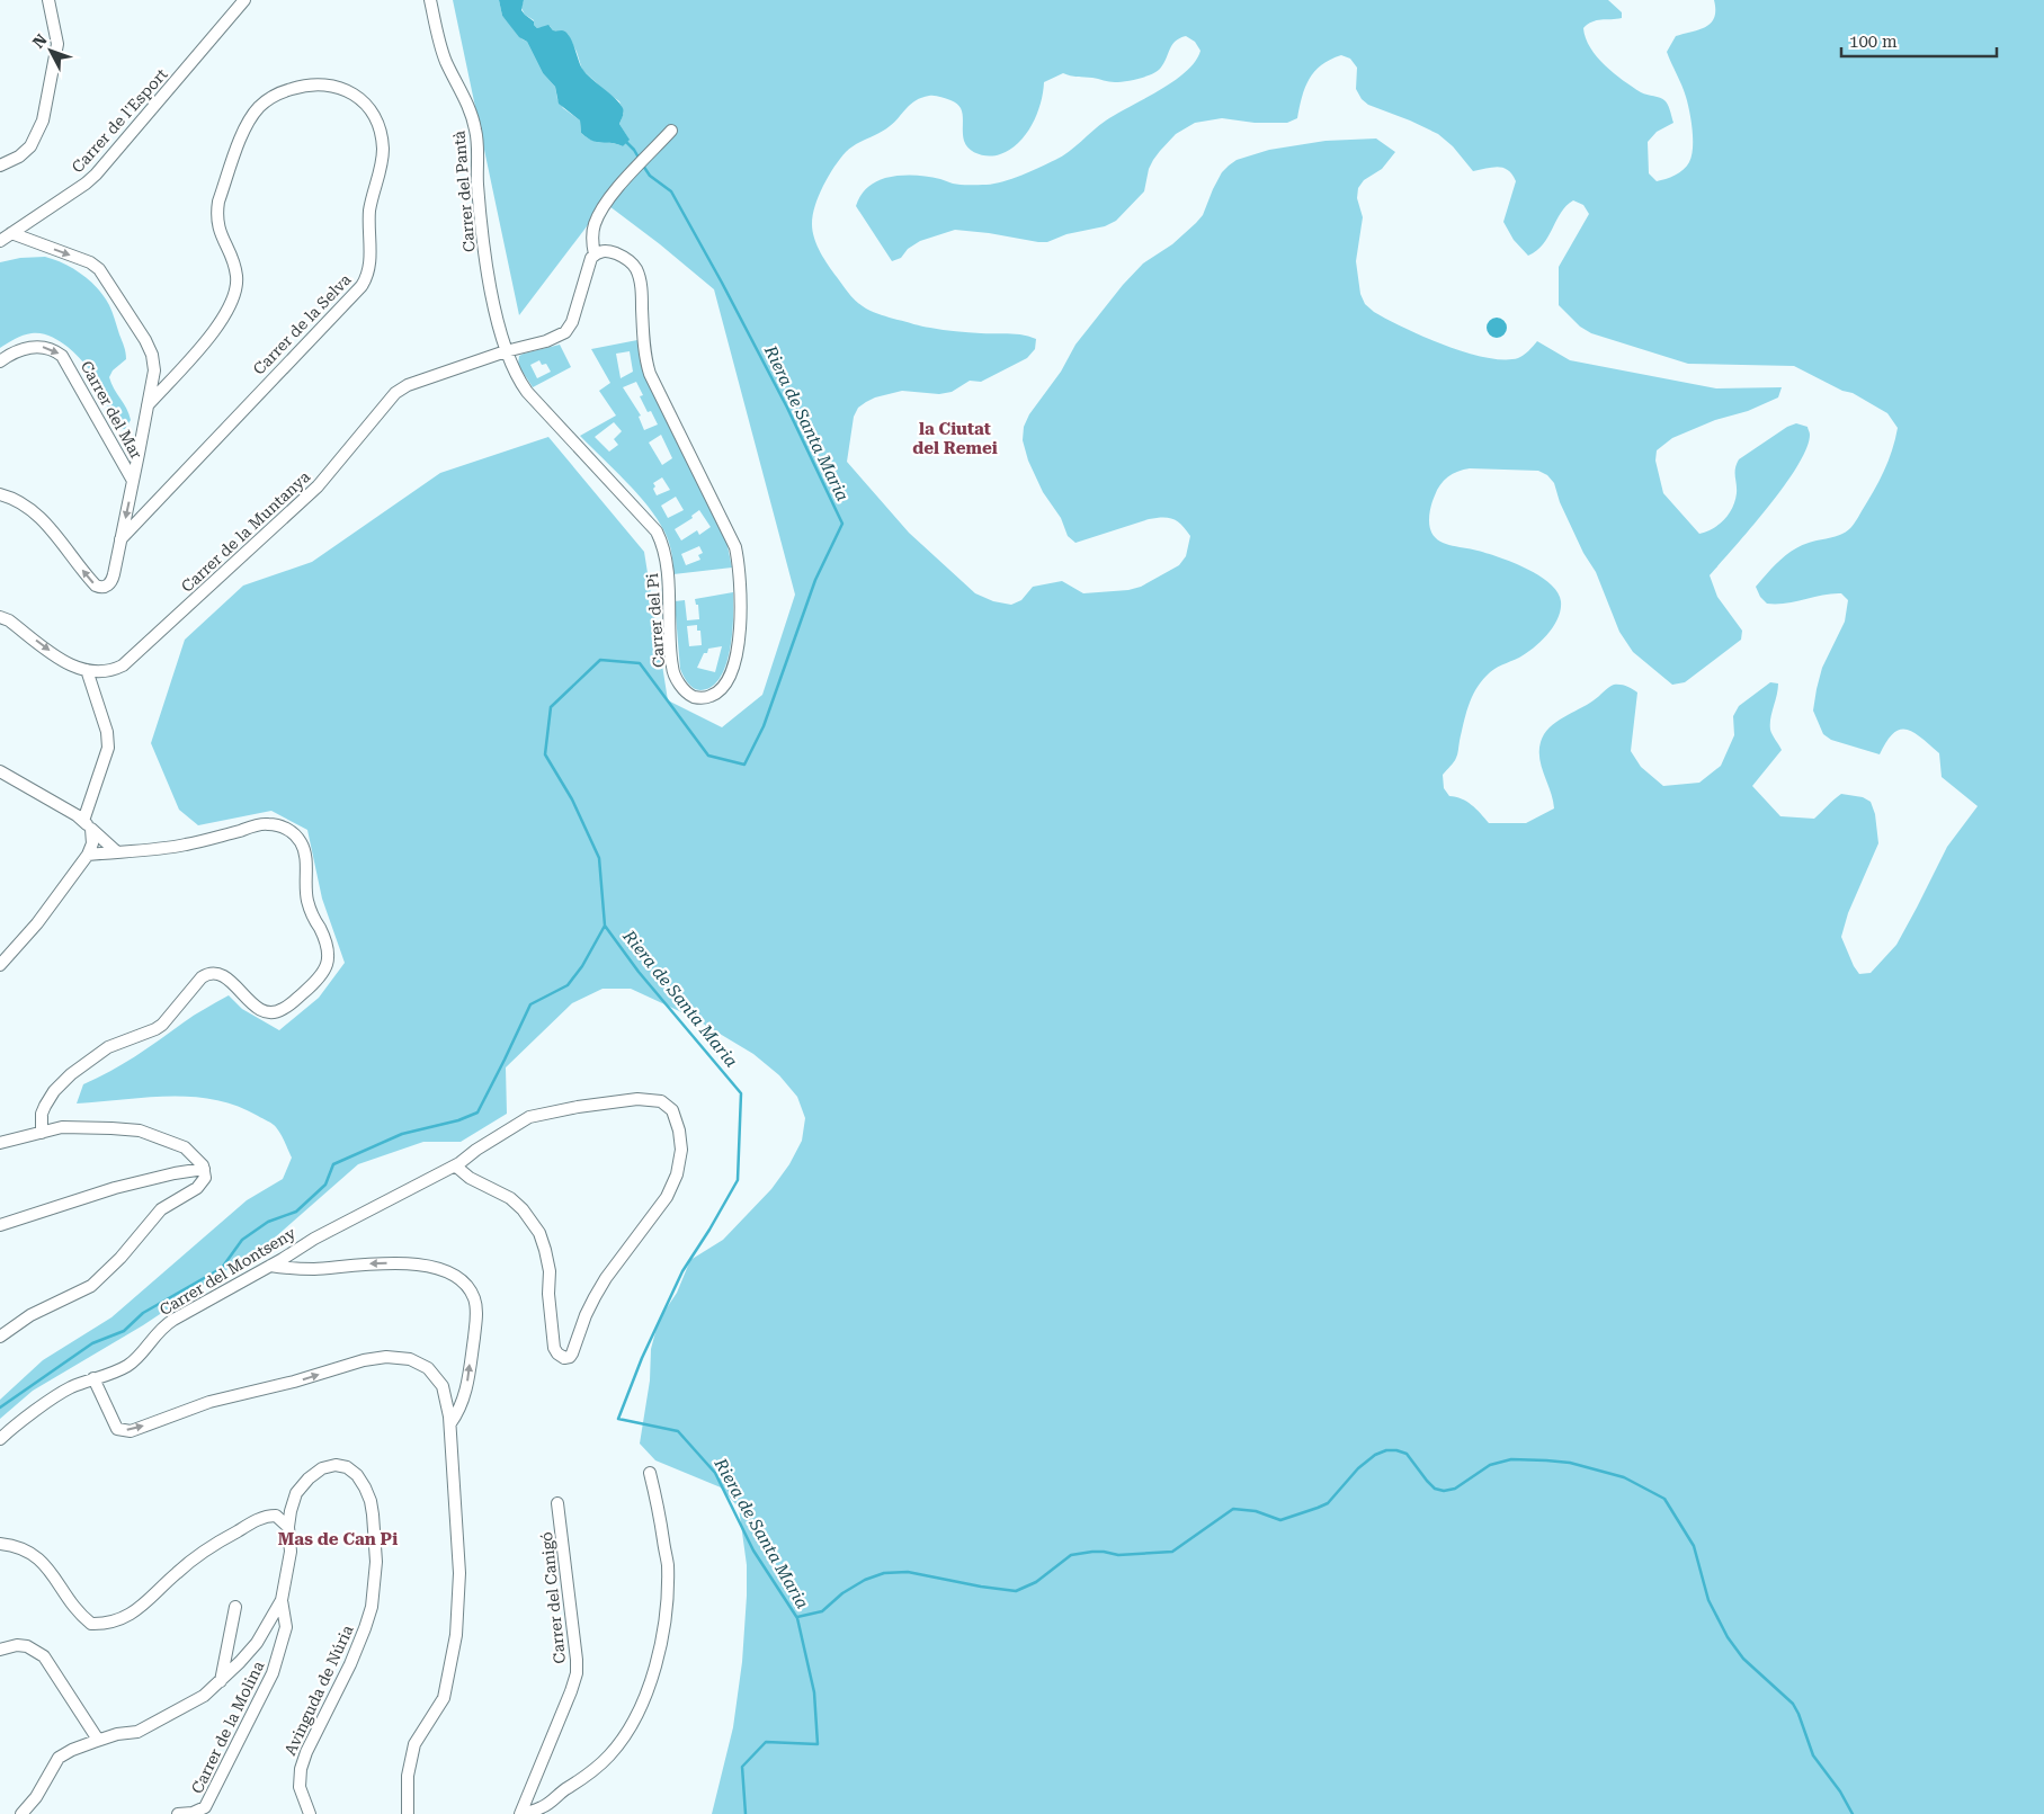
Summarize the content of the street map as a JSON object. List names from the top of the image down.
{
  "streets": {
    "street": [
      "Carrer de l'Esport",
      "Carrer del Pantà",
      "Carrer de la Selva",
      "Carrer del Mar",
      "Carrer de la Muntanya",
      "Carrer del Pi",
      "Carrer del Montseny",
      "Carrer del Canigó",
      "Avinguda de Núria",
      "Carrer de la Molina"
    ]
  },
  "crossings": [
    ["Carrer del Pantà", "Carrer de la Muntanya"],
    ["Carrer del Pantà", "Carrer del Pi"],
    ["Carrer de la Muntanya", "Carrer del Pi"],
    ["Avinguda de Núria", "Carrer de la Molina"]
  ],
  "one_way": ["Carrer del Mar"],
  "districts": ["la Ciutat del Remei", "Mas de Can Pi"],
  "water": ["Riera de Santa Maria"],
  "scale_bar": "100 m",
  "north": "top left"
}
